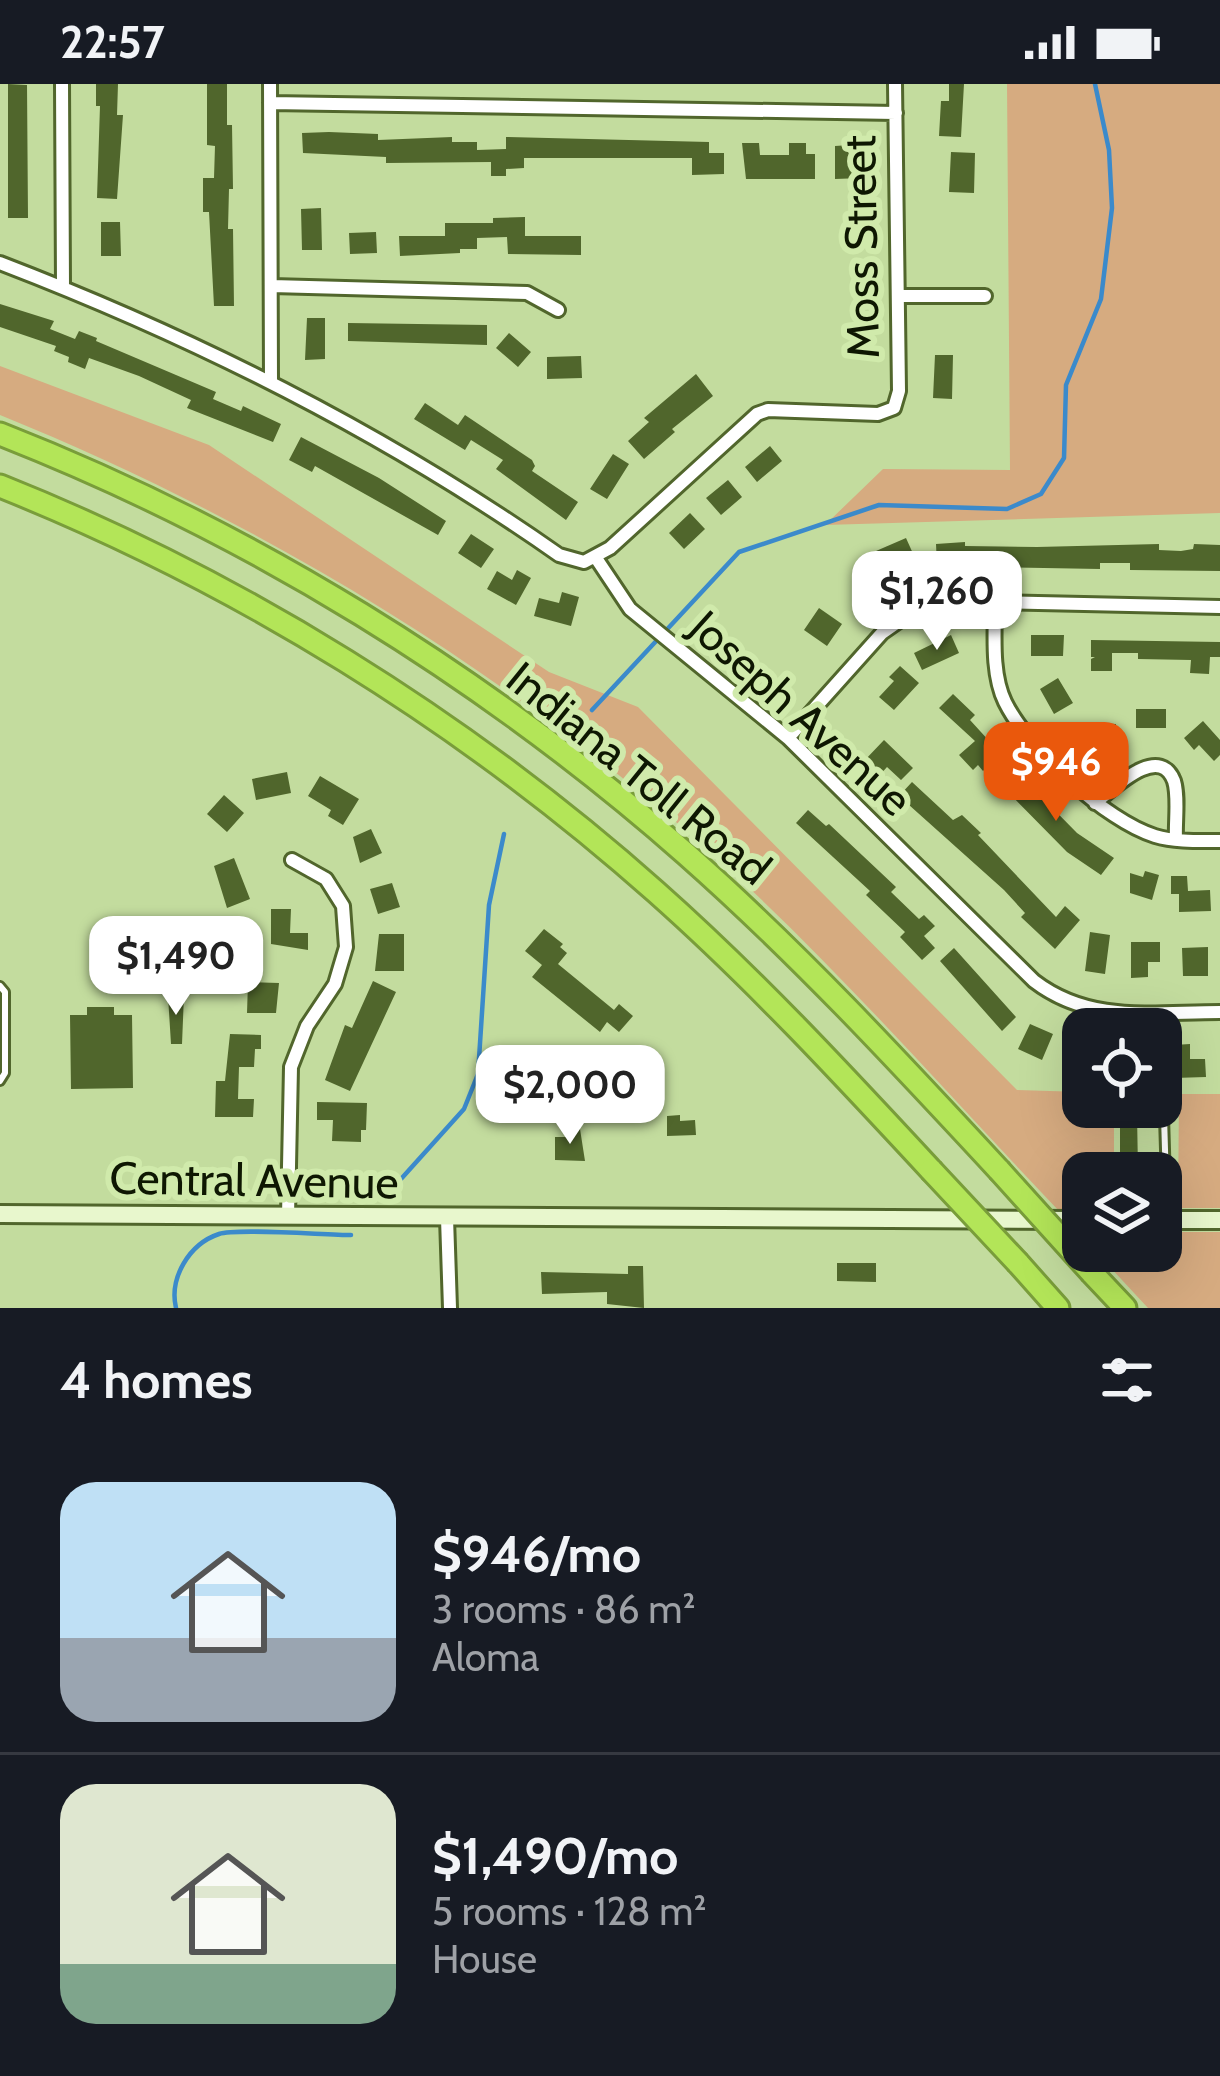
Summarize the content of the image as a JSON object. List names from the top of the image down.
{
  "streets": {
    "highway": ["Indiana Toll Road"],
    "street": ["Moss Street", "Joseph Avenue", "Central Avenue"]
  },
  "crossings": [
    ["Moss Street", "Joseph Avenue"]
  ],
  "page": {
    "status": "22:57",
    "price": [
      "$1,260",
      "$946",
      "$1,490",
      "$2,000"
    ],
    "heading": "4 homes",
    "list": [
      {
        "name": "$946/mo",
        "note": "3 rooms · 86 m² · Aloma"
      },
      {
        "name": "$1,490/mo",
        "note": "5 rooms · 128 m² · House"
      }
    ]
  }
}
